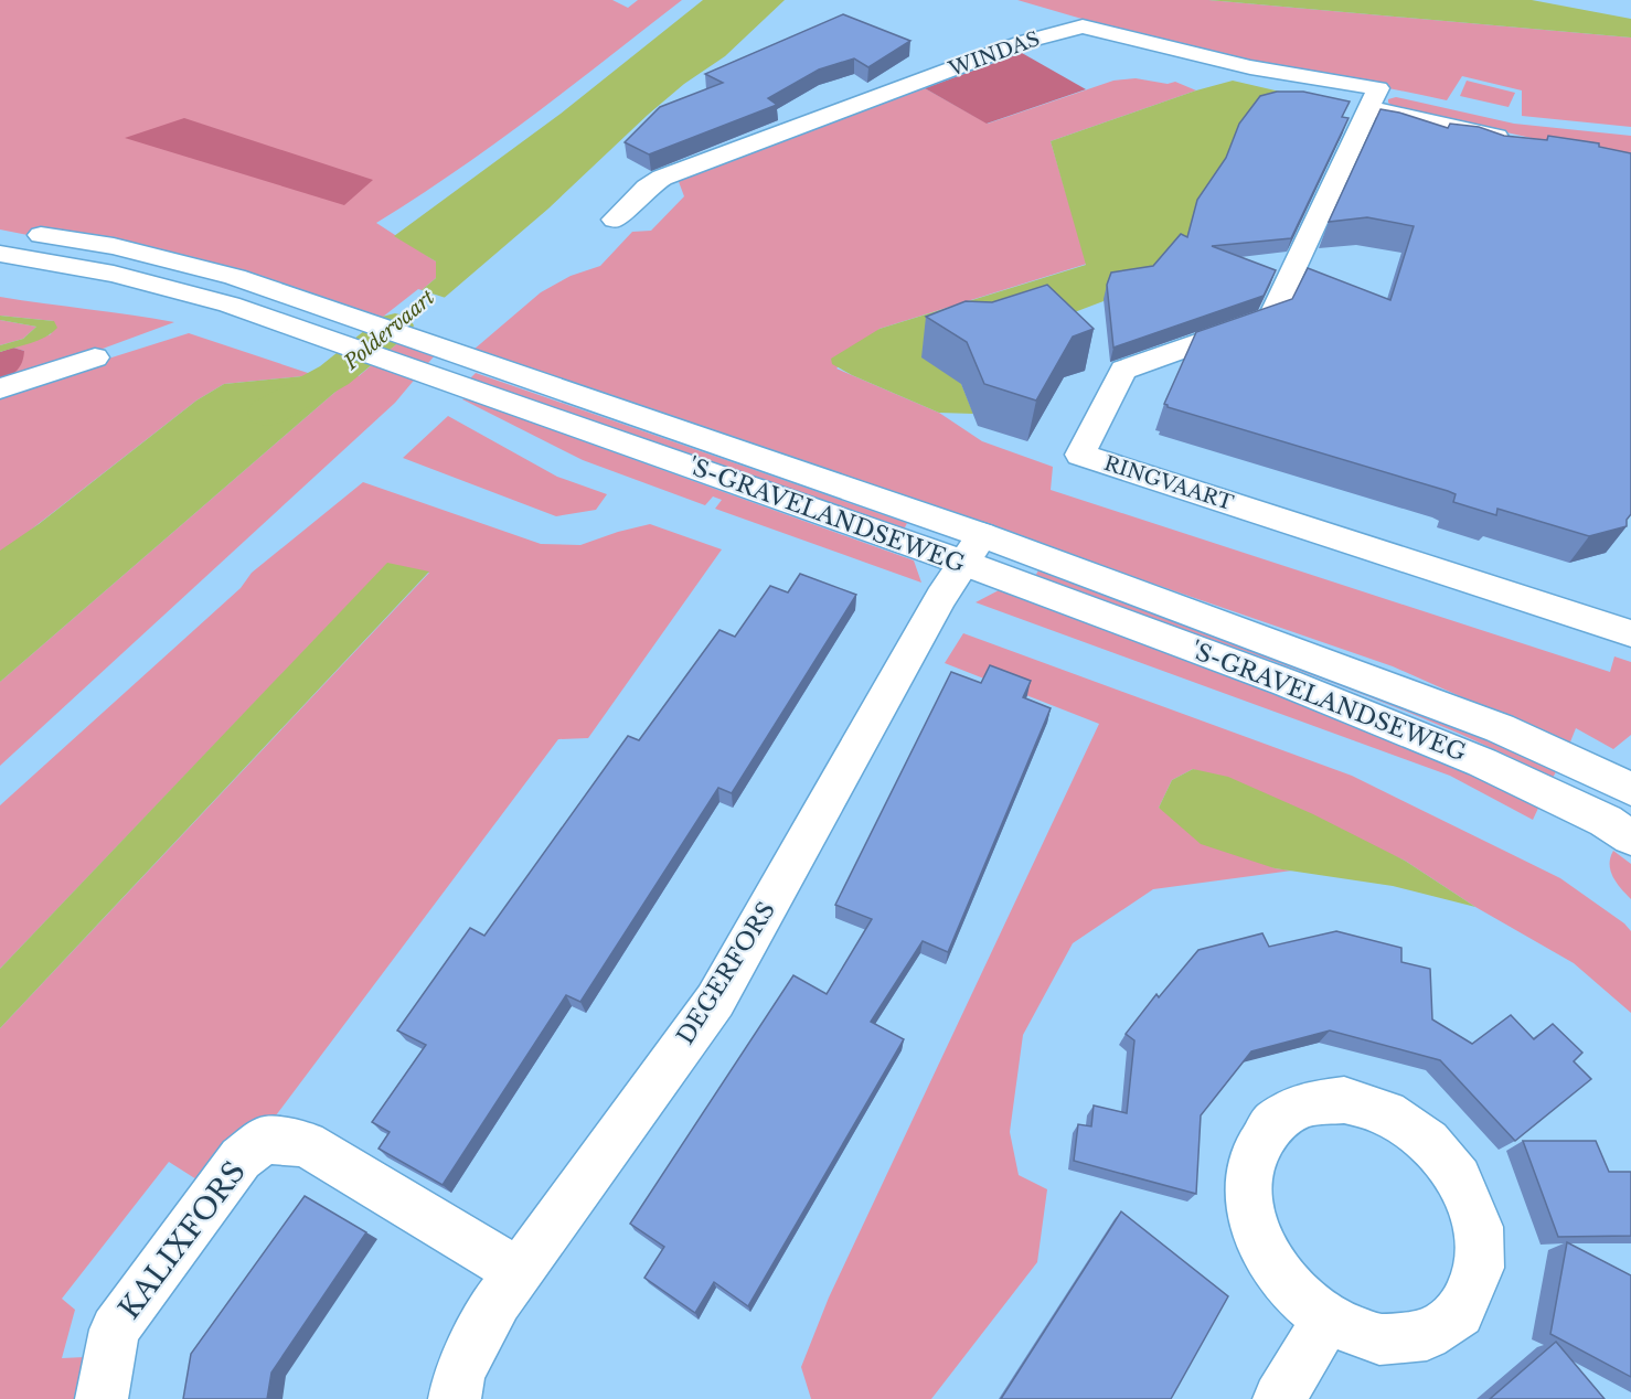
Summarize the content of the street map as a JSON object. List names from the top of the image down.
{
  "streets": {
    "street": [
      "WINDAS",
      "RINGVAART",
      "'S-GRAVELANDSEWEG",
      "DEGERFORS",
      "KALIXFORS"
    ]
  },
  "crossings": [
    ["WINDAS", "RINGVAART"],
    ["'S-GRAVELANDSEWEG", "DEGERFORS"],
    ["DEGERFORS", "KALIXFORS"]
  ],
  "water": ["Poldervaart"]
}
